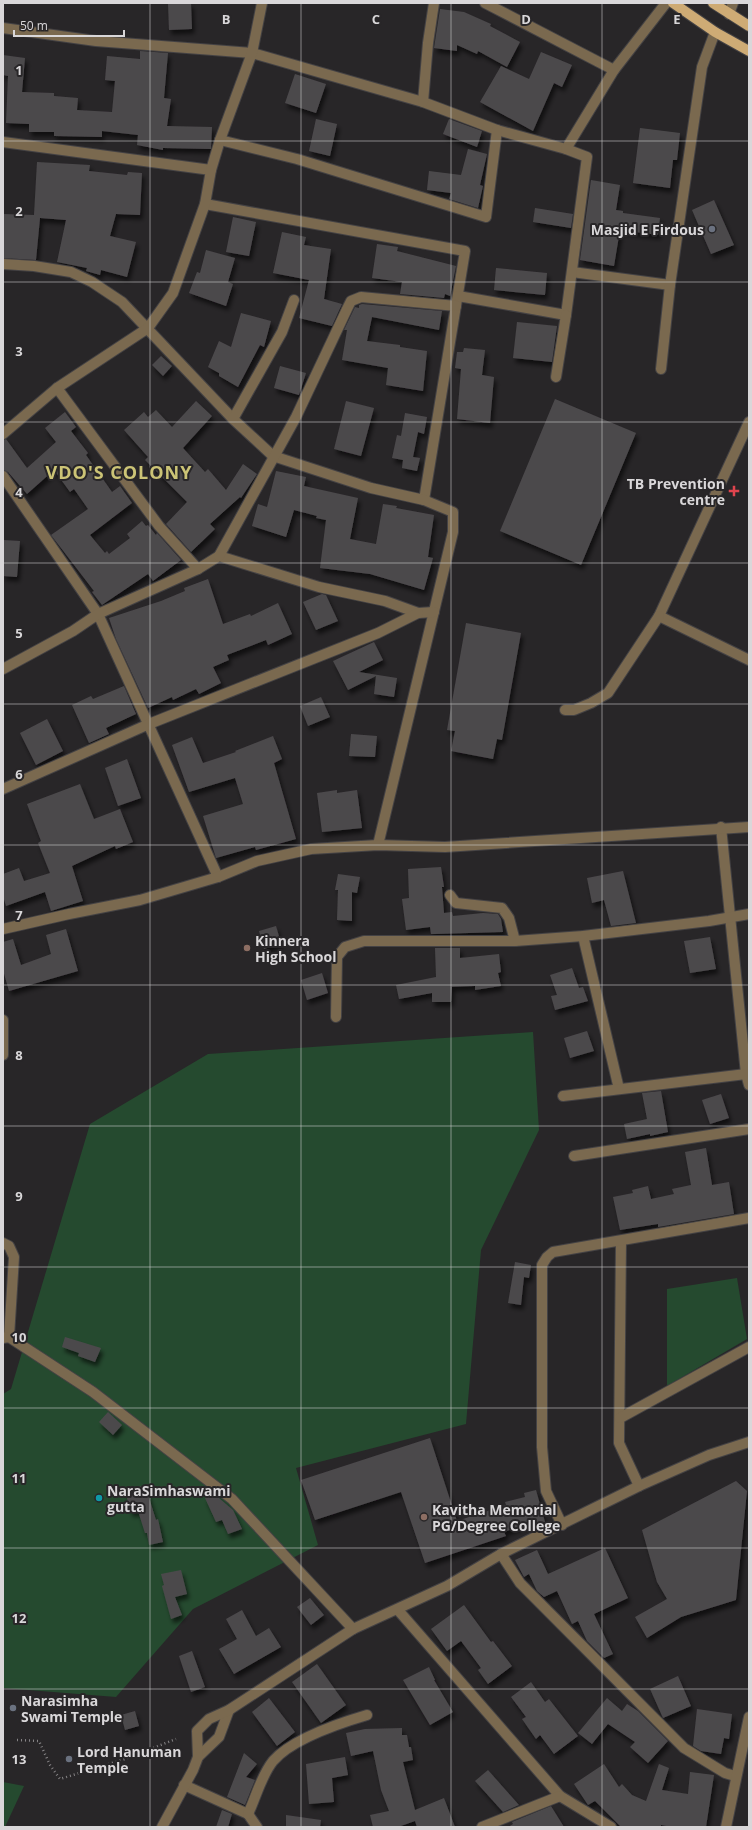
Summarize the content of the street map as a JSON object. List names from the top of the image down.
{
  "districts": ["VDO'S COLONY"],
  "places": {
    "other": [
      "Masjid E Firdous",
      "Kinnera High School",
      "NaraSimhaswami gutta",
      "Kavitha Memorial PG/Degree College",
      "Narasimha Swami Temple",
      "Lord Hanuman Temple"
    ],
    "health": ["TB Prevention centre"]
  },
  "scale_bar": "50 m",
  "grid": {
    "columns": [
      "B",
      "C",
      "D",
      "E"
    ],
    "rows": [
      "1",
      "2",
      "3",
      "4",
      "5",
      "6",
      "7",
      "8",
      "9",
      "10",
      "11",
      "12",
      "13"
    ]
  }
}
